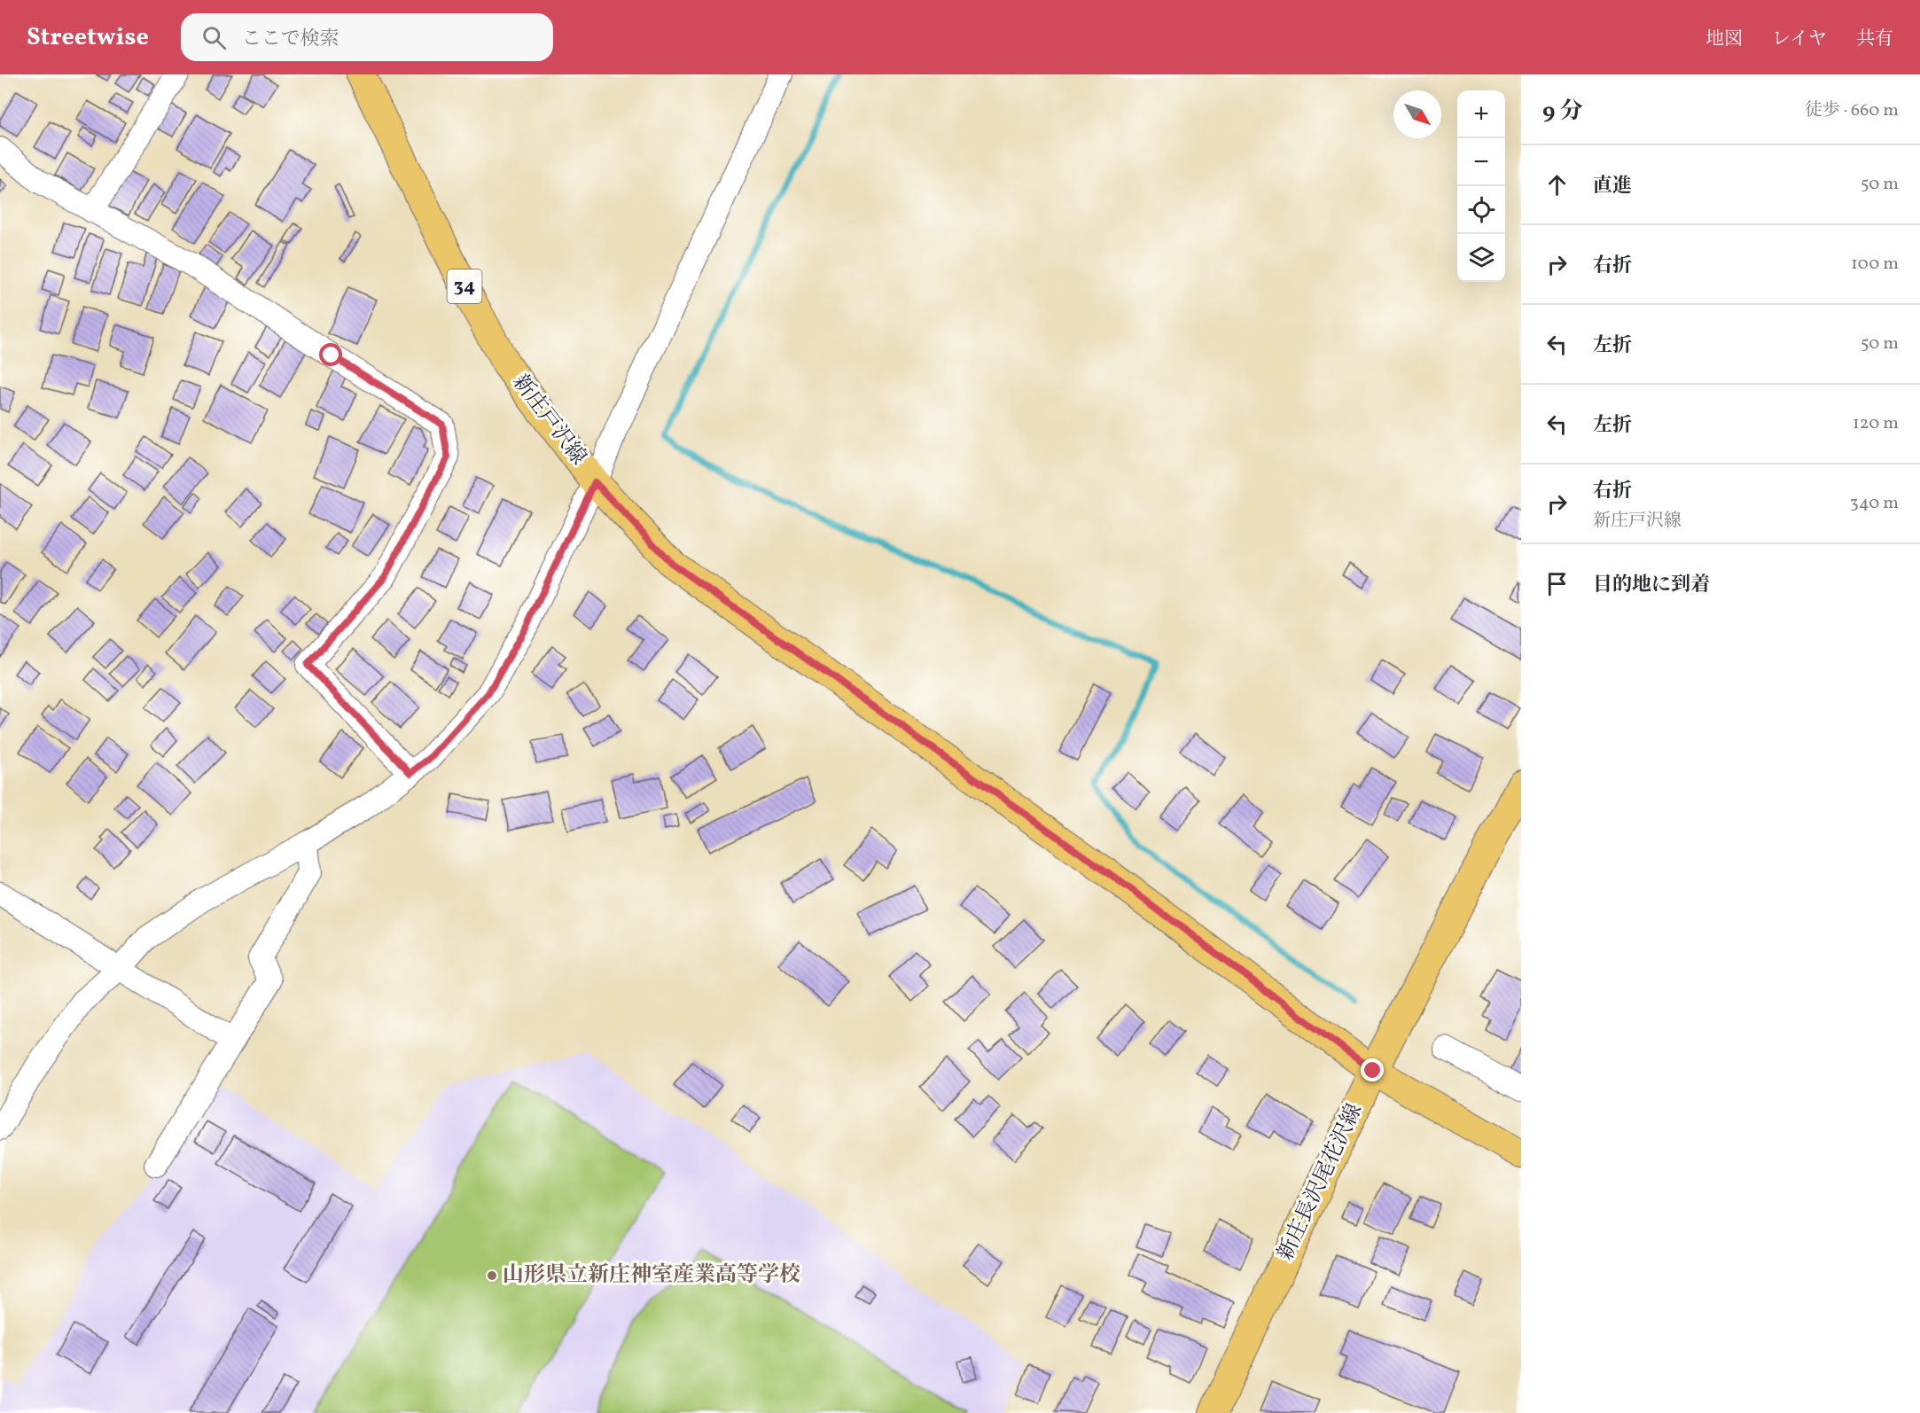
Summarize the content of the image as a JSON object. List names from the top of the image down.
{
  "streets": {
    "main road": ["34", "新庄戸沢線", "新庄長沢尾花沢線"]
  },
  "crossings": [
    ["新庄戸沢線", "新庄長沢尾花沢線"]
  ],
  "places": ["山形県立新庄神室産業高等学校"],
  "north": "bottom right",
  "page": {
    "header": "Streetwise",
    "search": "ここで検索",
    "nav": ["地図", "レイヤ", "共有"],
    "heading": ["9 分", "徒歩 · 660 m"],
    "map_buttons": ["+", "−"],
    "list": [
      ["直進", "50 m"],
      ["右折", "100 m"],
      ["左折", "50 m"],
      ["左折", "120 m"],
      ["右折", "新庄戸沢線", "340 m"],
      "目的地に到着"
    ]
  }
}
